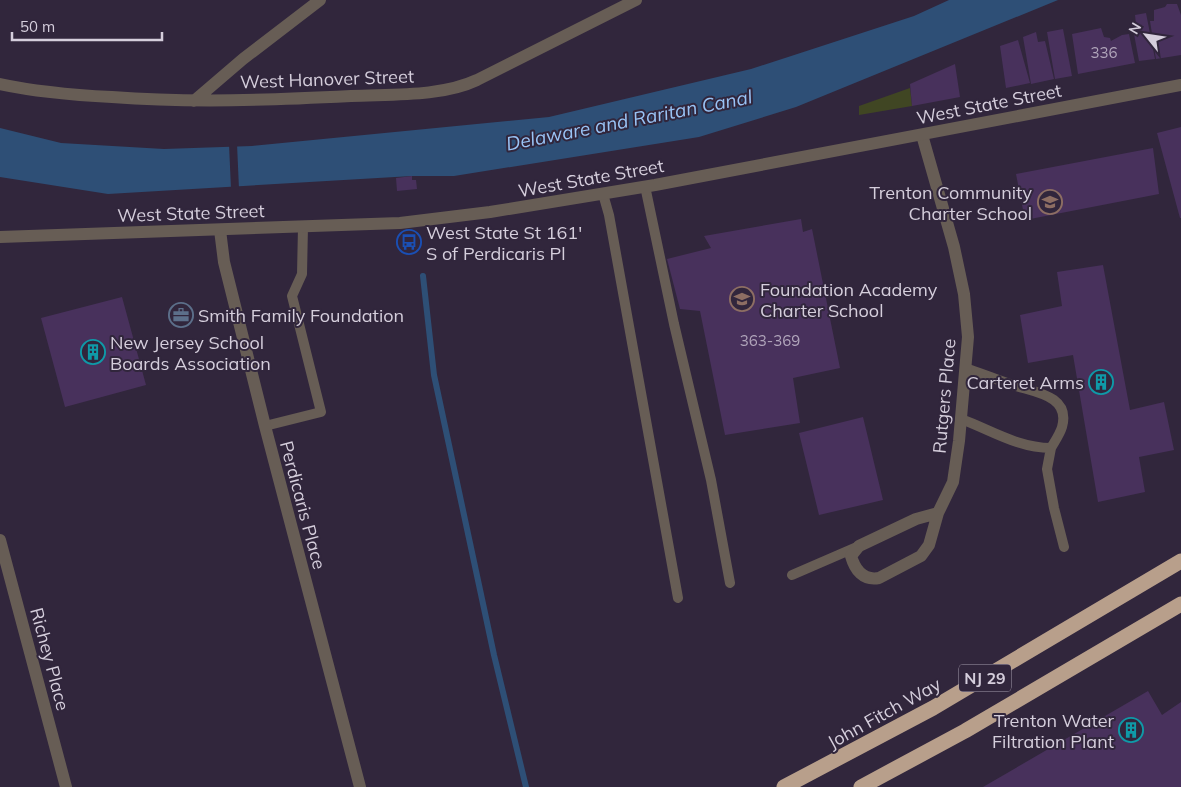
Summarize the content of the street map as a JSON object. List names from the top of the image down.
{
  "streets": {
    "highway": ["NJ 29", "John Fitch Way"],
    "street": [
      "West Hanover Street",
      "West State Street",
      "Rutgers Place",
      "Perdicaris Place",
      "Richey Place"
    ]
  },
  "crossings": [
    ["West State Street", "Rutgers Place"],
    ["West State Street", "Perdicaris Place"]
  ],
  "water": ["Delaware and Raritan Canal"],
  "places": {
    "school or university": ["Trenton Community Charter School", "Foundation Academy Charter School"],
    "bus stop": ["West State St 161' S of Perdicaris Pl"],
    "office": ["Smith Family Foundation"],
    "building": ["New Jersey School Boards Association", "Carteret Arms", "Trenton Water Filtration Plant"]
  },
  "house_numbers": ["336", "363-369"],
  "scale_bar": "50 m",
  "north": "top left"
}
